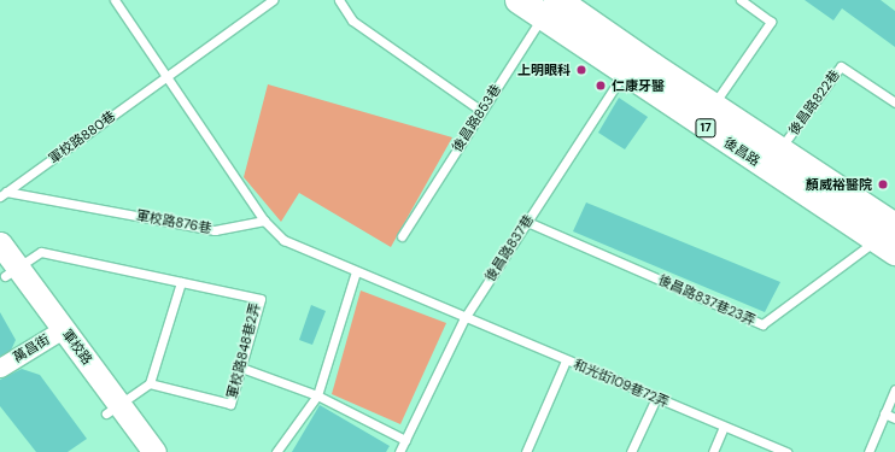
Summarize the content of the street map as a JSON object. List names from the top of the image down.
{
  "streets": {
    "main road": ["17", "後昌路"],
    "street": ["軍校路", "萬昌街"],
    "lane": [
      "後昌路822巷",
      "後昌路853巷",
      "軍校路880巷",
      "軍校路876巷",
      "後昌路837巷",
      "後昌路837巷23弄",
      "軍校路848巷2弄",
      "和光街109巷72弄"
    ]
  },
  "crossings": [
    ["後昌路822巷", "後昌路"],
    ["後昌路853巷", "後昌路"],
    ["軍校路880巷", "軍校路876巷"],
    ["後昌路", "後昌路837巷"],
    ["後昌路", "後昌路837巷23弄"],
    ["後昌路837巷", "後昌路837巷23弄"],
    ["後昌路837巷", "和光街109巷72弄"],
    ["軍校路", "萬昌街"]
  ],
  "places": ["上明眼科", "仁康牙醫", "顏威裕醫院"]
}
